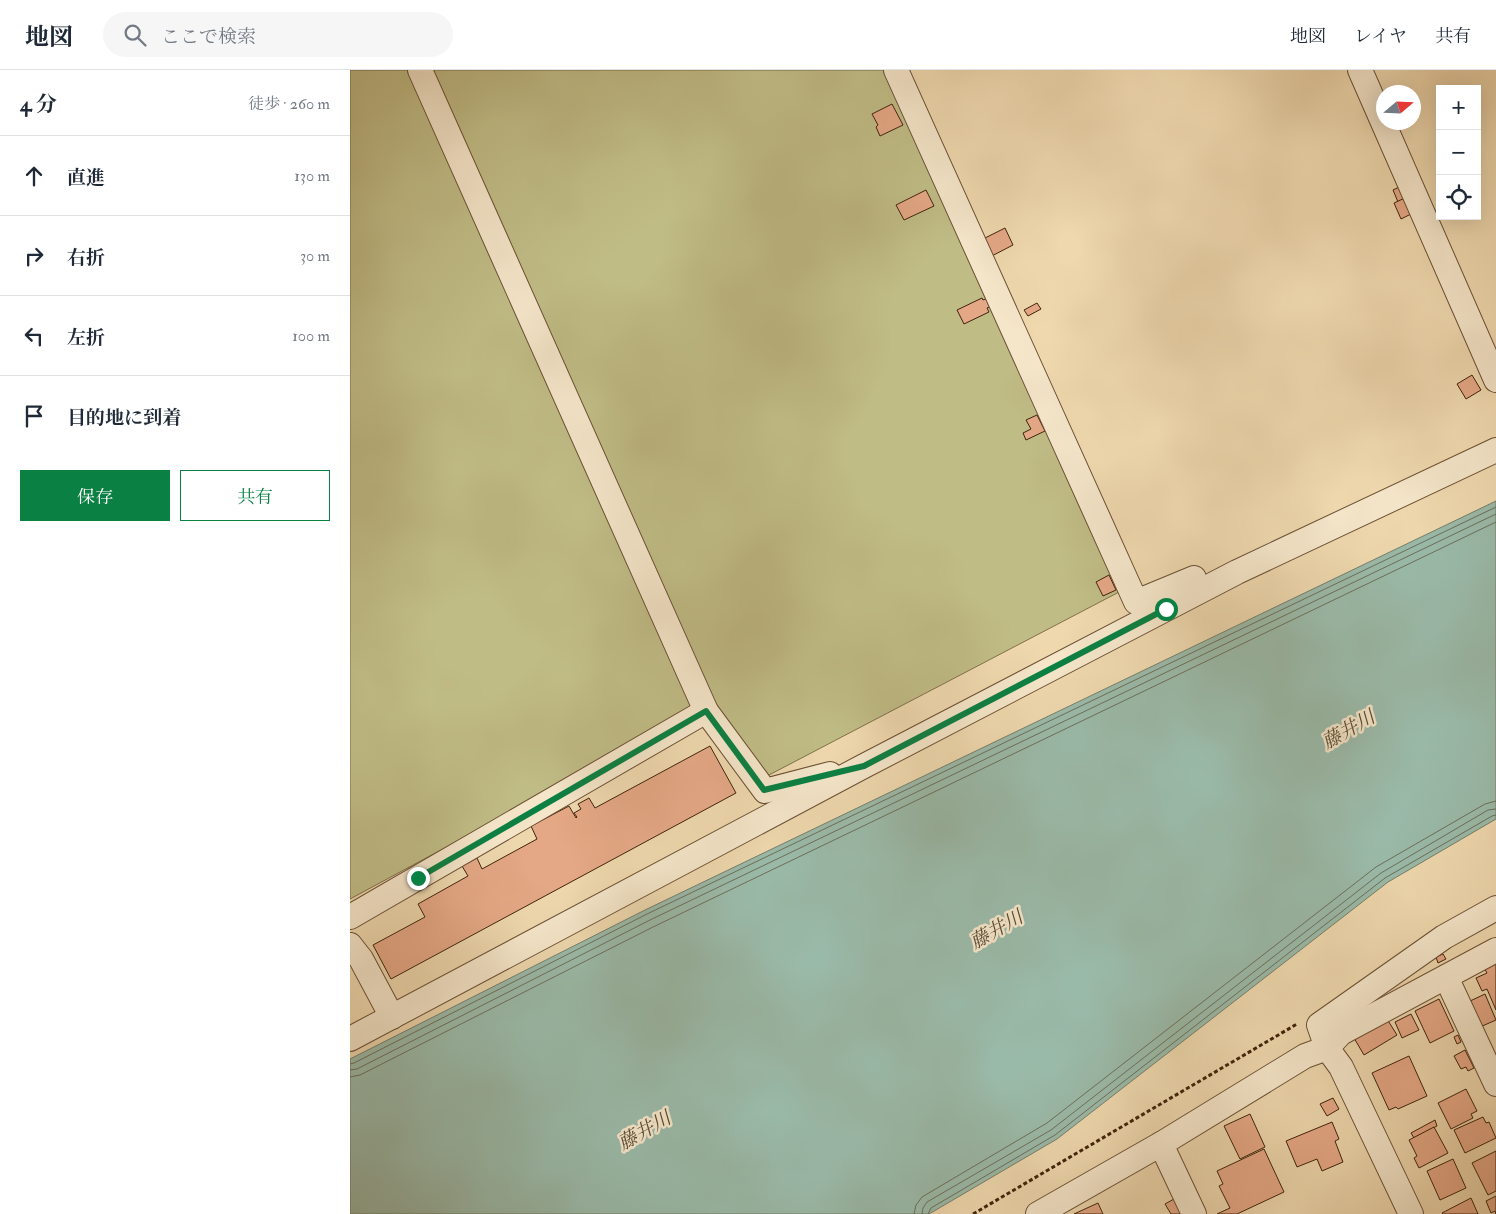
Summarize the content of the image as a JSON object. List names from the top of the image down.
{
  "water": ["藤井川"],
  "north": "right",
  "page": {
    "header": "地図",
    "search": "ここで検索",
    "nav": ["地図", "レイヤ", "共有"],
    "heading": ["4 分", "徒歩 · 260 m"],
    "map_buttons": ["+", "−"],
    "list": [
      ["直進", "130 m"],
      ["右折", "30 m"],
      ["左折", "100 m"],
      "目的地に到着"
    ],
    "buttons": ["保存", "共有"]
  }
}
